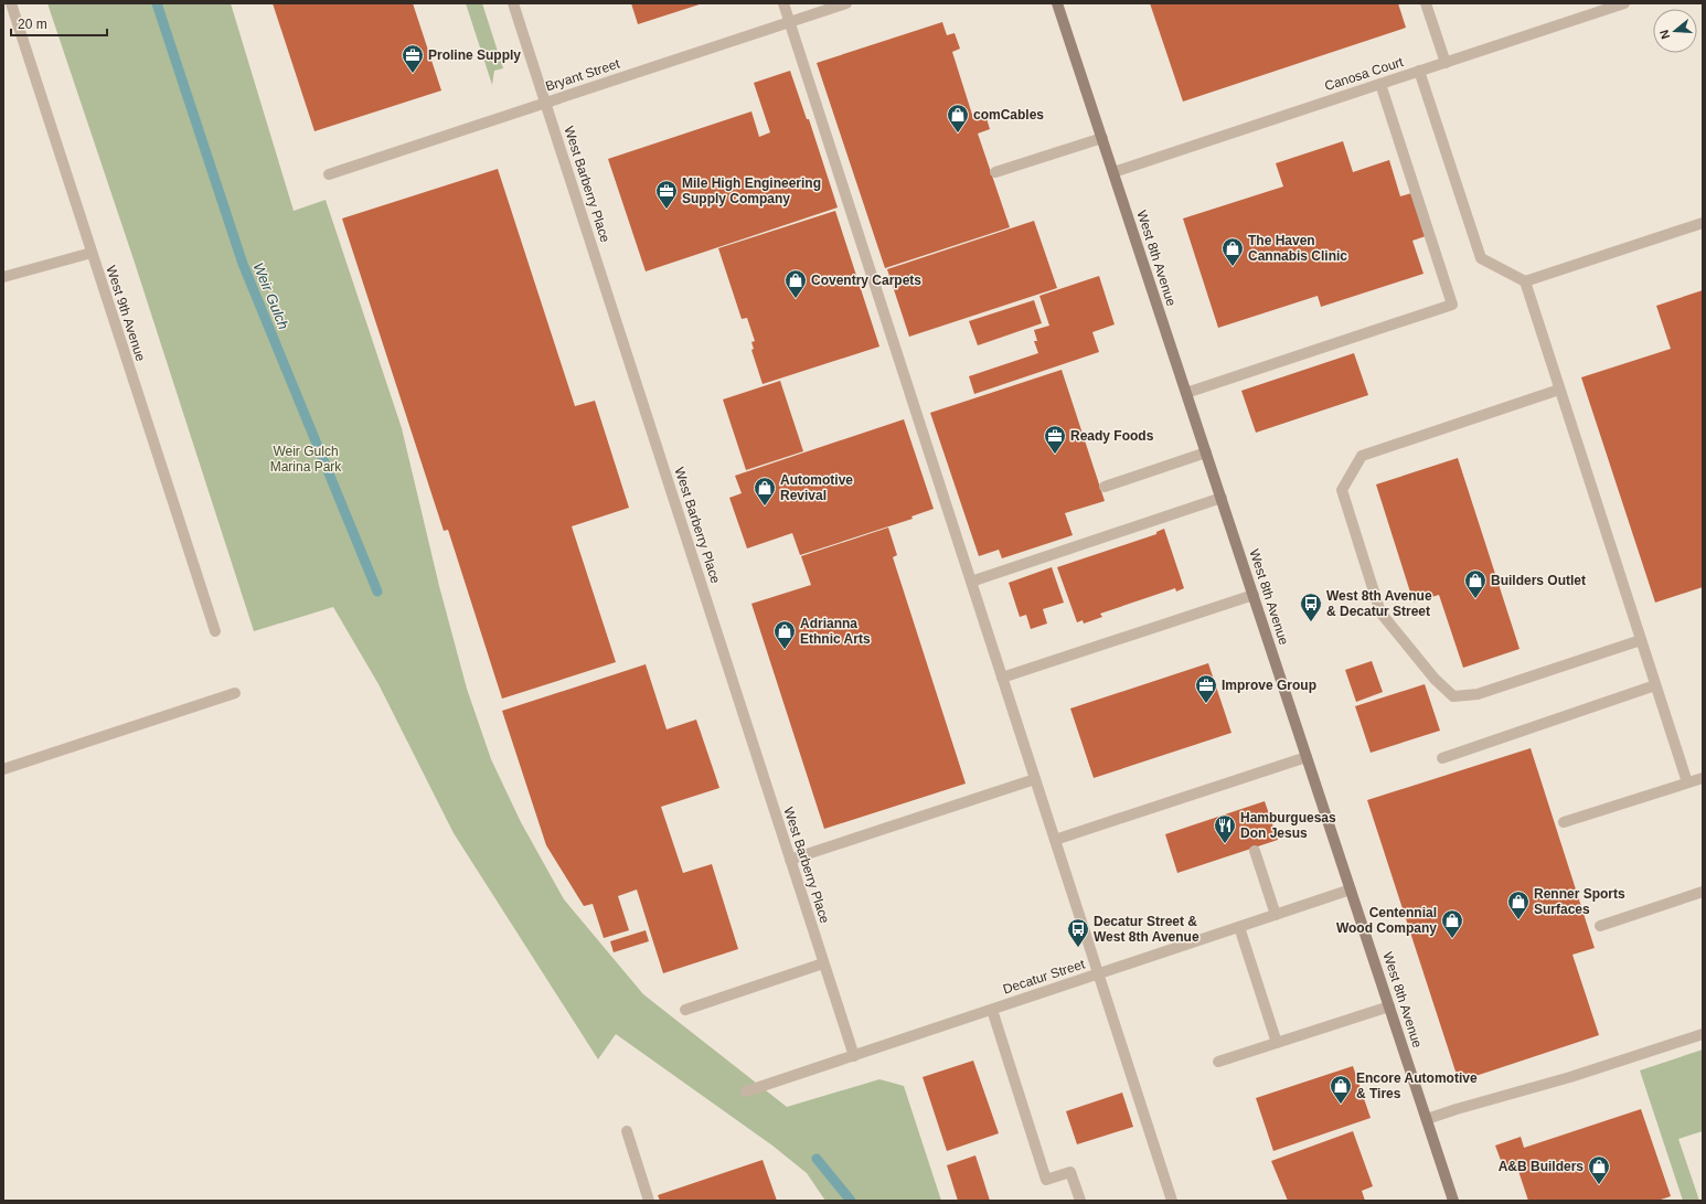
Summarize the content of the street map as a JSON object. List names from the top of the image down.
{
  "streets": {
    "main road": ["West 8th Avenue"],
    "street": [
      "Canosa Court",
      "Bryant Street",
      "West Barberry Place",
      "West 9th Avenue",
      "Decatur Street"
    ]
  },
  "crossings": [
    ["Canosa Court", "West 8th Avenue"],
    ["Bryant Street", "West Barberry Place"],
    ["West Barberry Place", "Decatur Street"],
    ["West 8th Avenue", "Decatur Street"]
  ],
  "water": ["Weir Gulch"],
  "parks": ["Weir Gulch Marina Park"],
  "places": {
    "office": [
      "Proline Supply",
      "Mile High Engineering Supply Company",
      "Ready Foods",
      "Improve Group"
    ],
    "shop": [
      "comCables",
      "The Haven Cannabis Clinic",
      "Coventry Carpets",
      "Automotive Revival",
      "Builders Outlet",
      "Adrianna Ethnic Arts",
      "Renner Sports Surfaces",
      "Centennial Wood Company",
      "Encore Automotive & Tires",
      "A&B Builders"
    ],
    "bus stop": ["West 8th Avenue & Decatur Street", "Decatur Street & West 8th Avenue"],
    "restaurant": ["Hamburguesas Don Jesus"]
  },
  "scale_bar": "20 m",
  "north": "left"
}
